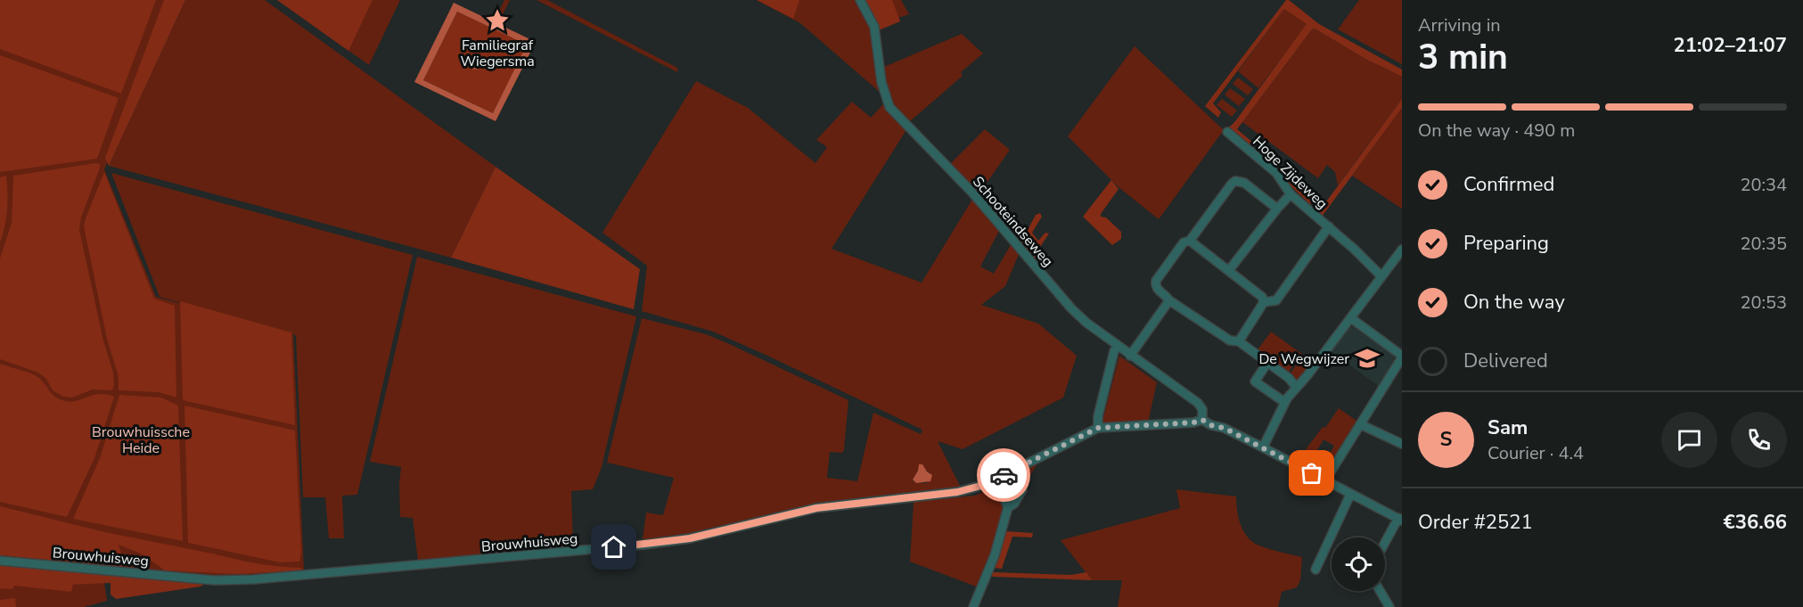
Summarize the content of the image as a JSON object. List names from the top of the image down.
{
  "streets": {
    "street": ["Hoge Zijdeweg", "Schooteindseweg", "Brouwhuisweg"]
  },
  "crossings": [
    ["Schooteindseweg", "Brouwhuisweg"]
  ],
  "parks": ["Brouwhuissche Heide"],
  "places": {
    "place": ["Familiegraf Wiegersma"],
    "school or university": ["De Wegwijzer"]
  },
  "page": {
    "heading": ["3 min", "Arriving in", "21:02–21:07"],
    "panel": [
      "Sam",
      "Courier · 4.4",
      "Order #2521",
      "€36.66"
    ],
    "bar": "On the way · 490 m",
    "list": [
      ["Confirmed", "20:34"],
      ["Preparing", "20:35"],
      ["On the way", "20:53"],
      "Delivered"
    ],
    "round": "S"
  }
}
